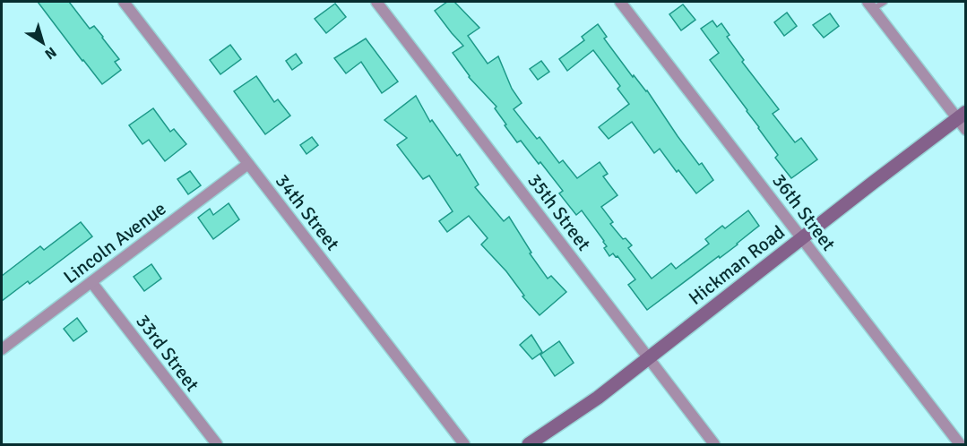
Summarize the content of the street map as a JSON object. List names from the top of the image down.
{
  "streets": {
    "main road": ["Hickman Road"],
    "street": [
      "34th Street",
      "35th Street",
      "36th Street",
      "Lincoln Avenue",
      "33rd Street"
    ]
  },
  "crossings": [
    ["34th Street", "Lincoln Avenue"],
    ["35th Street", "Hickman Road"],
    ["36th Street", "Hickman Road"],
    ["Lincoln Avenue", "33rd Street"]
  ],
  "north": "bottom right"
}
